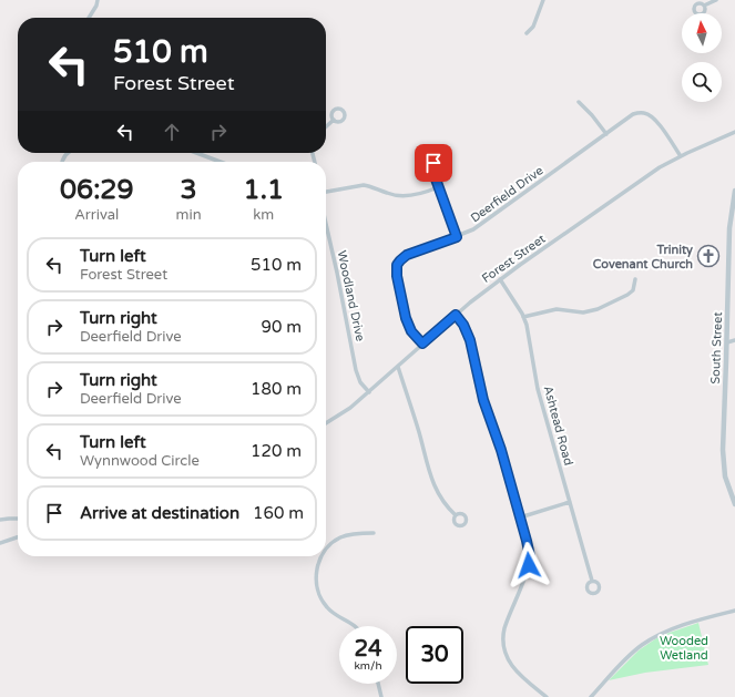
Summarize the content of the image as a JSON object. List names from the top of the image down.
{
  "streets": {
    "street": [
      "Deerfield Drive",
      "Forest Street",
      "Woodland Drive",
      "South Street",
      "Ashtead Road"
    ]
  },
  "crossings": [
    ["Deerfield Drive", "Forest Street"],
    ["Forest Street", "Woodland Drive"],
    ["Forest Street", "Ashtead Road"]
  ],
  "parks": ["Wooded Wetland"],
  "places": {
    "church": ["Trinity Covenant Church"]
  },
  "north": "top",
  "page": {
    "turn": ["510 m", "Forest Street"],
    "eta": [
      "06:29",
      "Arrival",
      "3",
      "min",
      "1.1",
      "km"
    ],
    "list": [
      {
        "name": "Turn left",
        "note": "Forest Street",
        "value": "510 m"
      },
      {
        "name": "Turn right",
        "note": "Deerfield Drive",
        "value": "90 m"
      },
      {
        "name": "Turn right",
        "note": "Deerfield Drive",
        "value": "180 m"
      },
      {
        "name": "Turn left",
        "note": "Wynnwood Circle",
        "value": "120 m"
      },
      {
        "name": "Arrive at destination",
        "value": "160 m"
      }
    ],
    "speed": "24 km/h",
    "limit": "30"
  }
}
